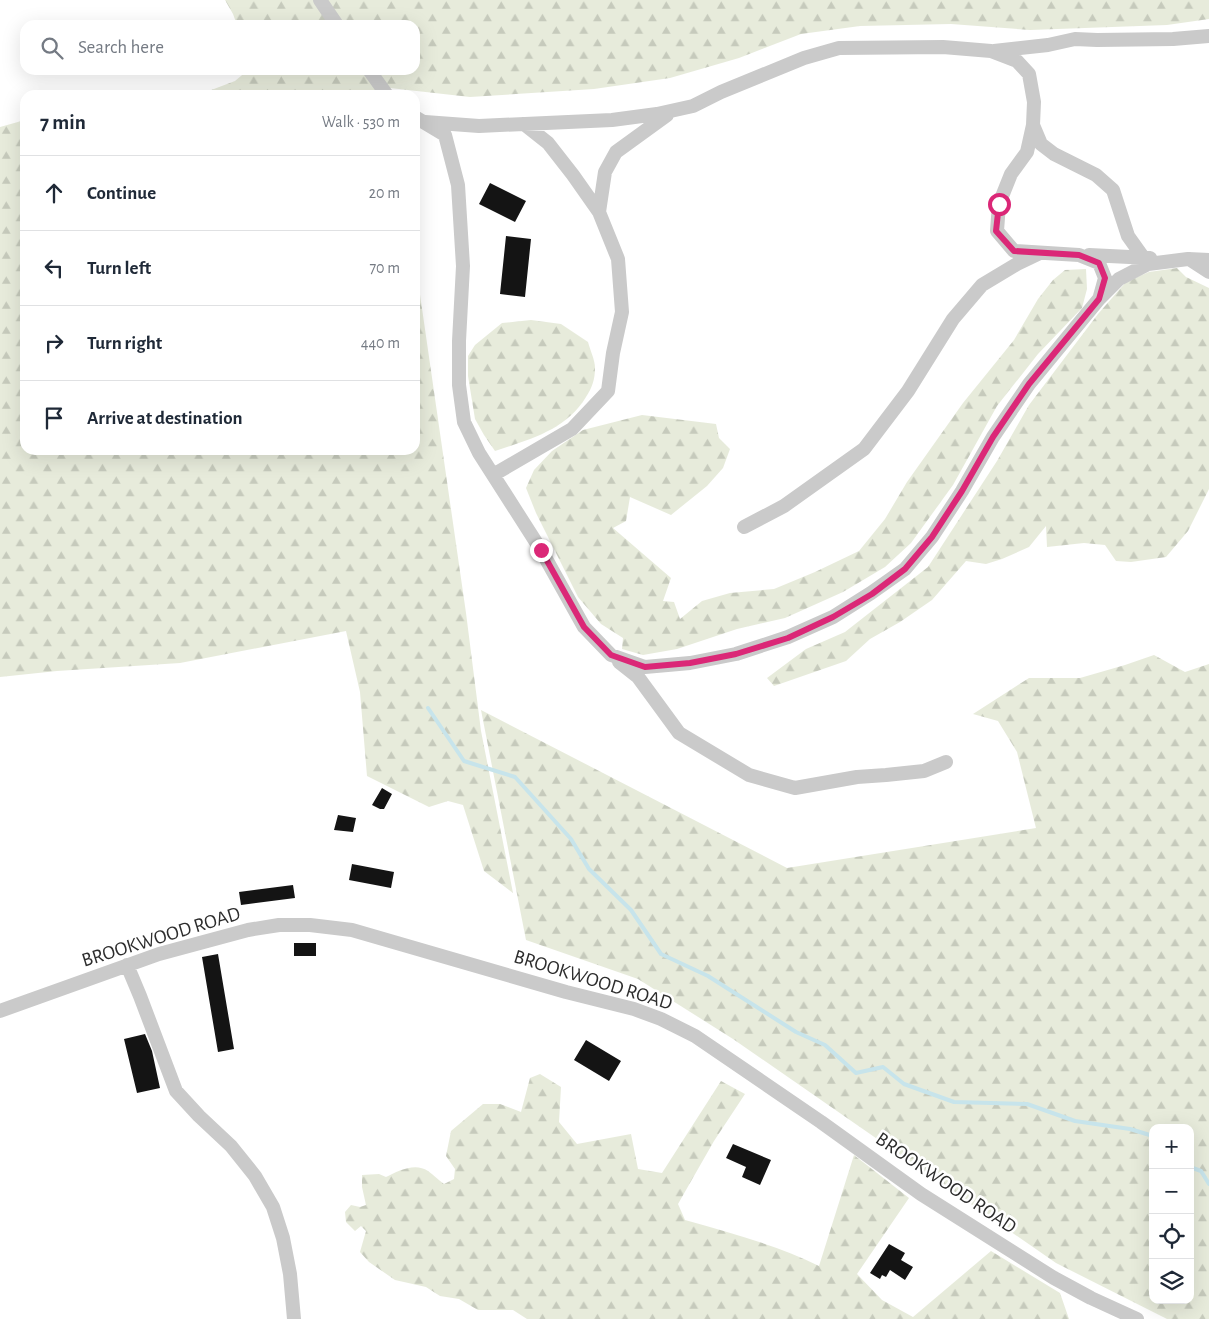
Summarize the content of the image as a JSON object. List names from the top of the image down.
{
  "streets": {
    "street": ["BROOKWOOD ROAD"]
  },
  "page": {
    "search": "Search here",
    "heading": ["7 min", "Walk · 530 m"],
    "list": [
      ["Continue", "20 m"],
      ["Turn left", "70 m"],
      ["Turn right", "440 m"],
      "Arrive at destination"
    ],
    "map_buttons": ["+", "−"]
  }
}
